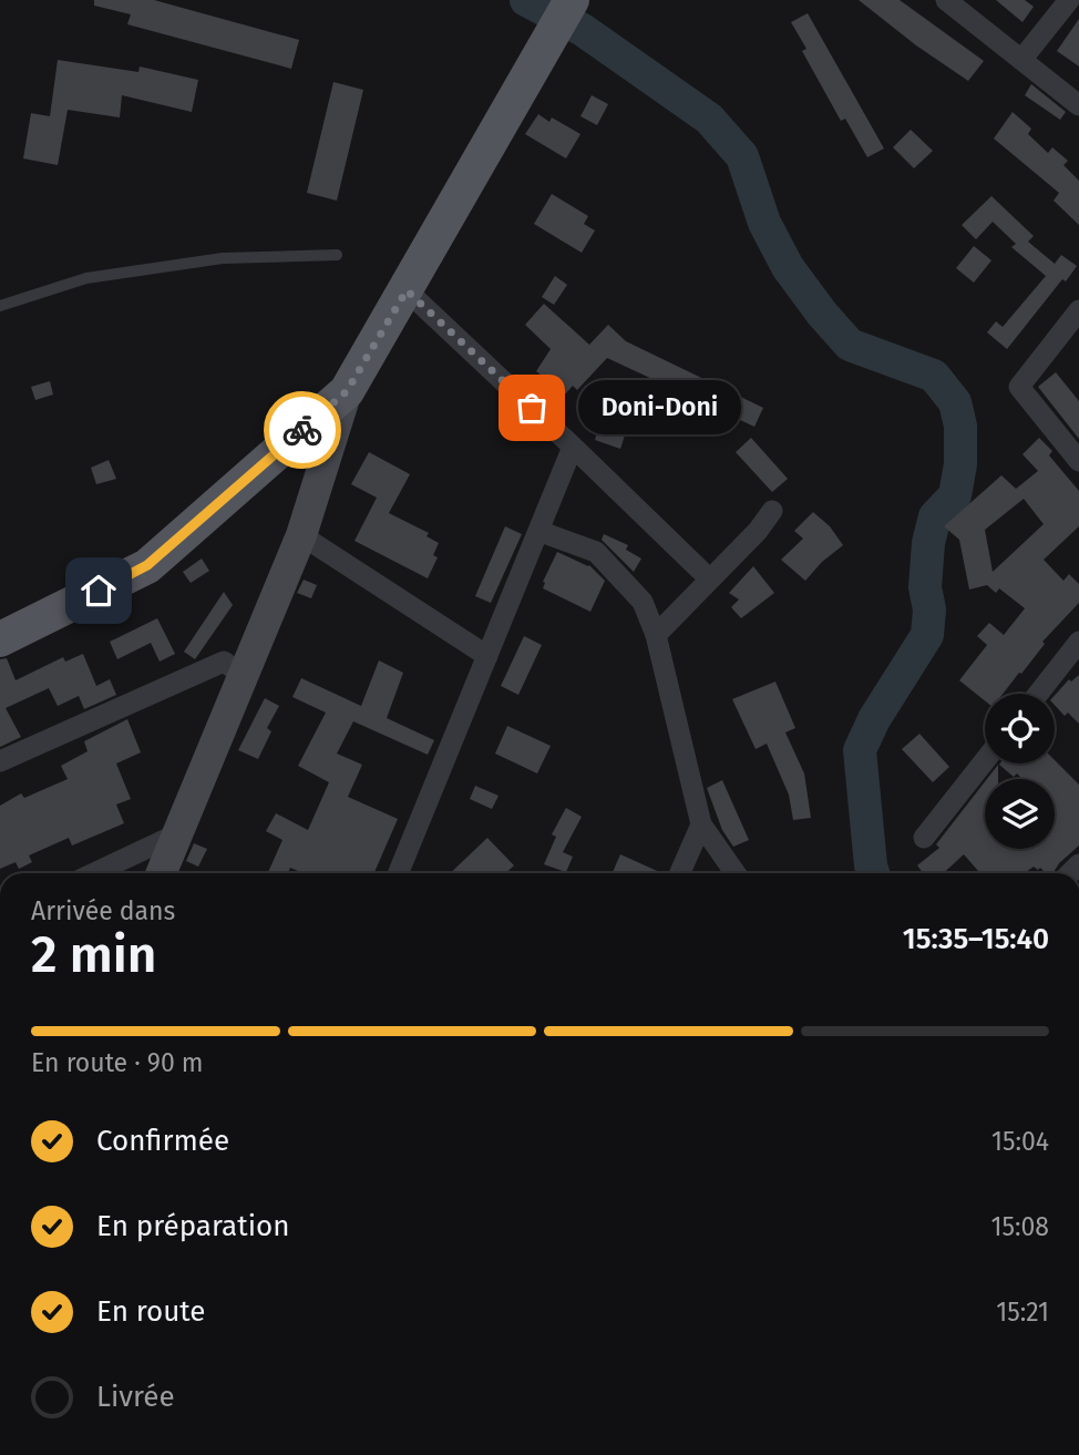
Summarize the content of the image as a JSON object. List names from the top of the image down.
{
  "places": ["Doni-Doni"],
  "page": {
    "bubble": "Doni-Doni",
    "heading": ["2 min", "Arrivée dans", "15:35–15:40"],
    "bar": "En route · 90 m",
    "list": [
      ["Confirmée", "15:04"],
      ["En préparation", "15:08"],
      ["En route", "15:21"],
      "Livrée"
    ]
  }
}
